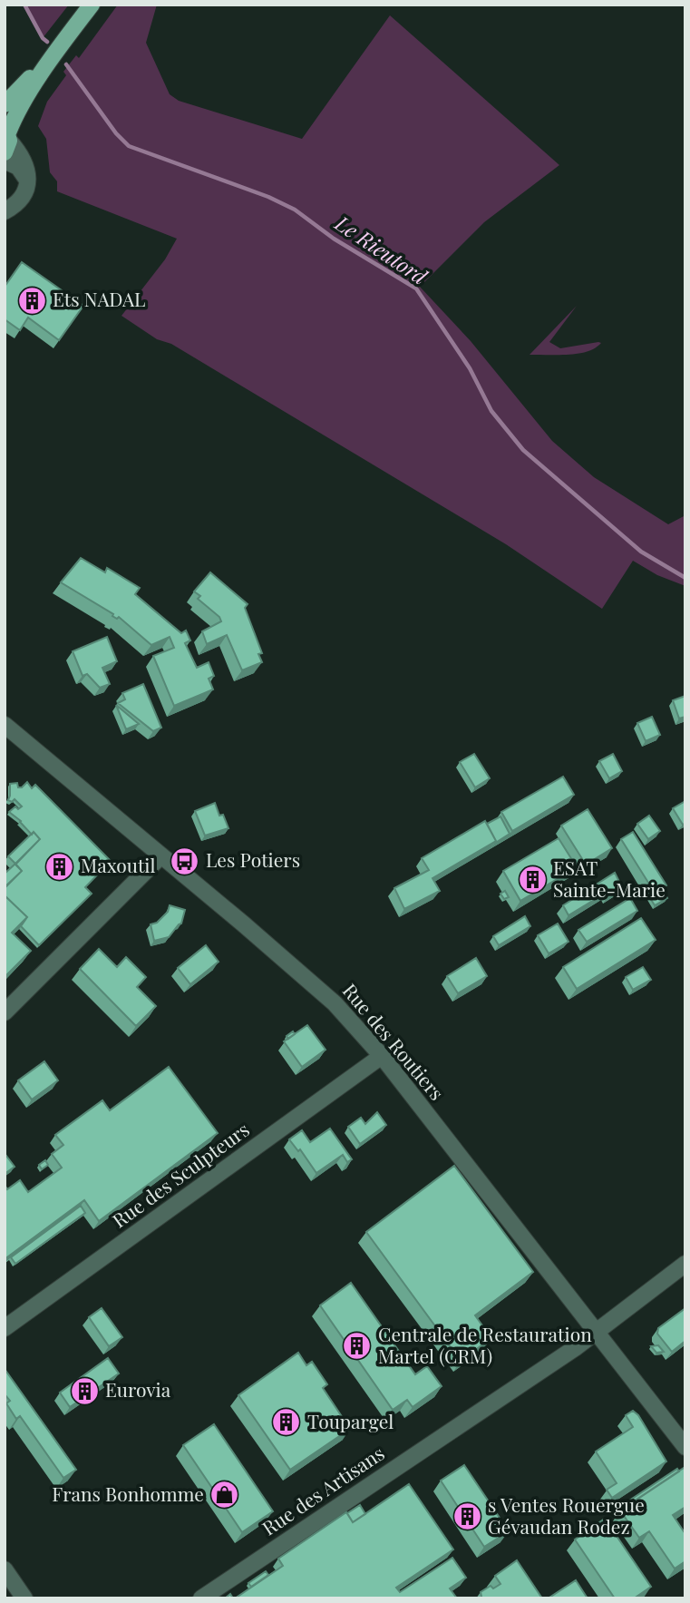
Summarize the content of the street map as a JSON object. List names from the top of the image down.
{
  "streets": {
    "street": ["Rue des Routiers", "Rue des Sculpteurs", "Rue des Artisans"]
  },
  "crossings": [
    ["Rue des Routiers", "Rue des Sculpteurs"],
    ["Rue des Routiers", "Rue des Artisans"]
  ],
  "water": ["Le Rieutord"],
  "places": {
    "building": [
      "Ets NADAL",
      "Maxoutil",
      "ESAT Sainte-Marie",
      "Centrale de Restauration Martel (CRM)",
      "Eurovia",
      "Toupargel",
      "s Ventes Rouergue Gévaudan Rodez"
    ],
    "bus stop": ["Les Potiers"],
    "shop": ["Frans Bonhomme"]
  }
}
